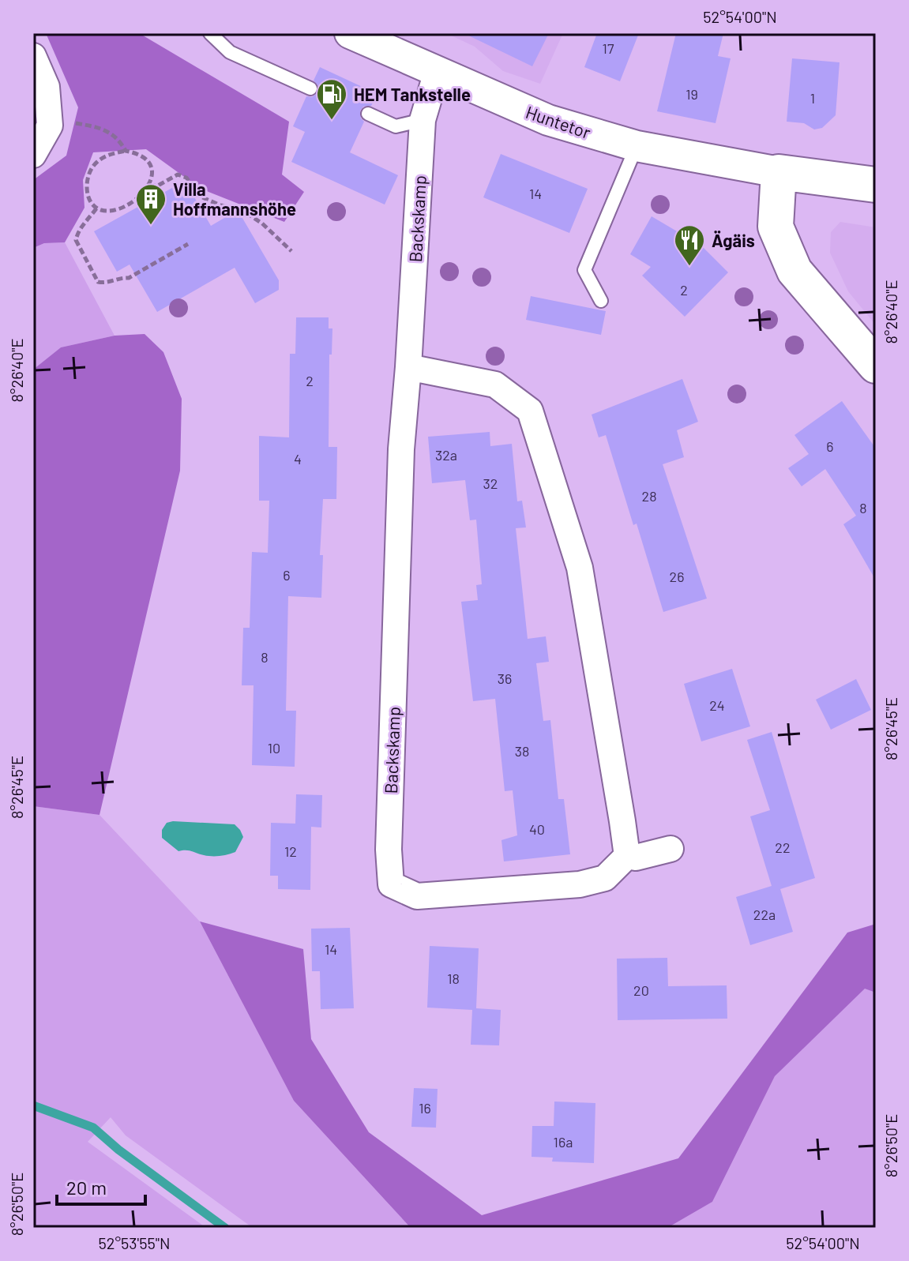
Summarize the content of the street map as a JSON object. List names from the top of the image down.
{
  "streets": {
    "street": ["Huntetor", "Backskamp"]
  },
  "crossings": [
    ["Huntetor", "Backskamp"]
  ],
  "places": {
    "fuel station": ["HEM Tankstelle"],
    "building": ["Villa Hoffmannshöhe"],
    "restaurant": ["Ägäis"]
  },
  "house_numbers": [
    "17",
    "19",
    "1",
    "14",
    "2",
    "2",
    "6",
    "32a",
    "4",
    "32",
    "28",
    "8",
    "6",
    "26",
    "8",
    "36",
    "24",
    "10",
    "38",
    "40",
    "22",
    "12",
    "22a",
    "14",
    "18",
    "20",
    "16",
    "16a"
  ],
  "scale_bar": "20 m",
  "coordinates": [
    "52°54'00\"N",
    "8°26'40\"E",
    "8°26'45\"E",
    "8°26'50\"E",
    "52°53'55\"N"
  ]
}
